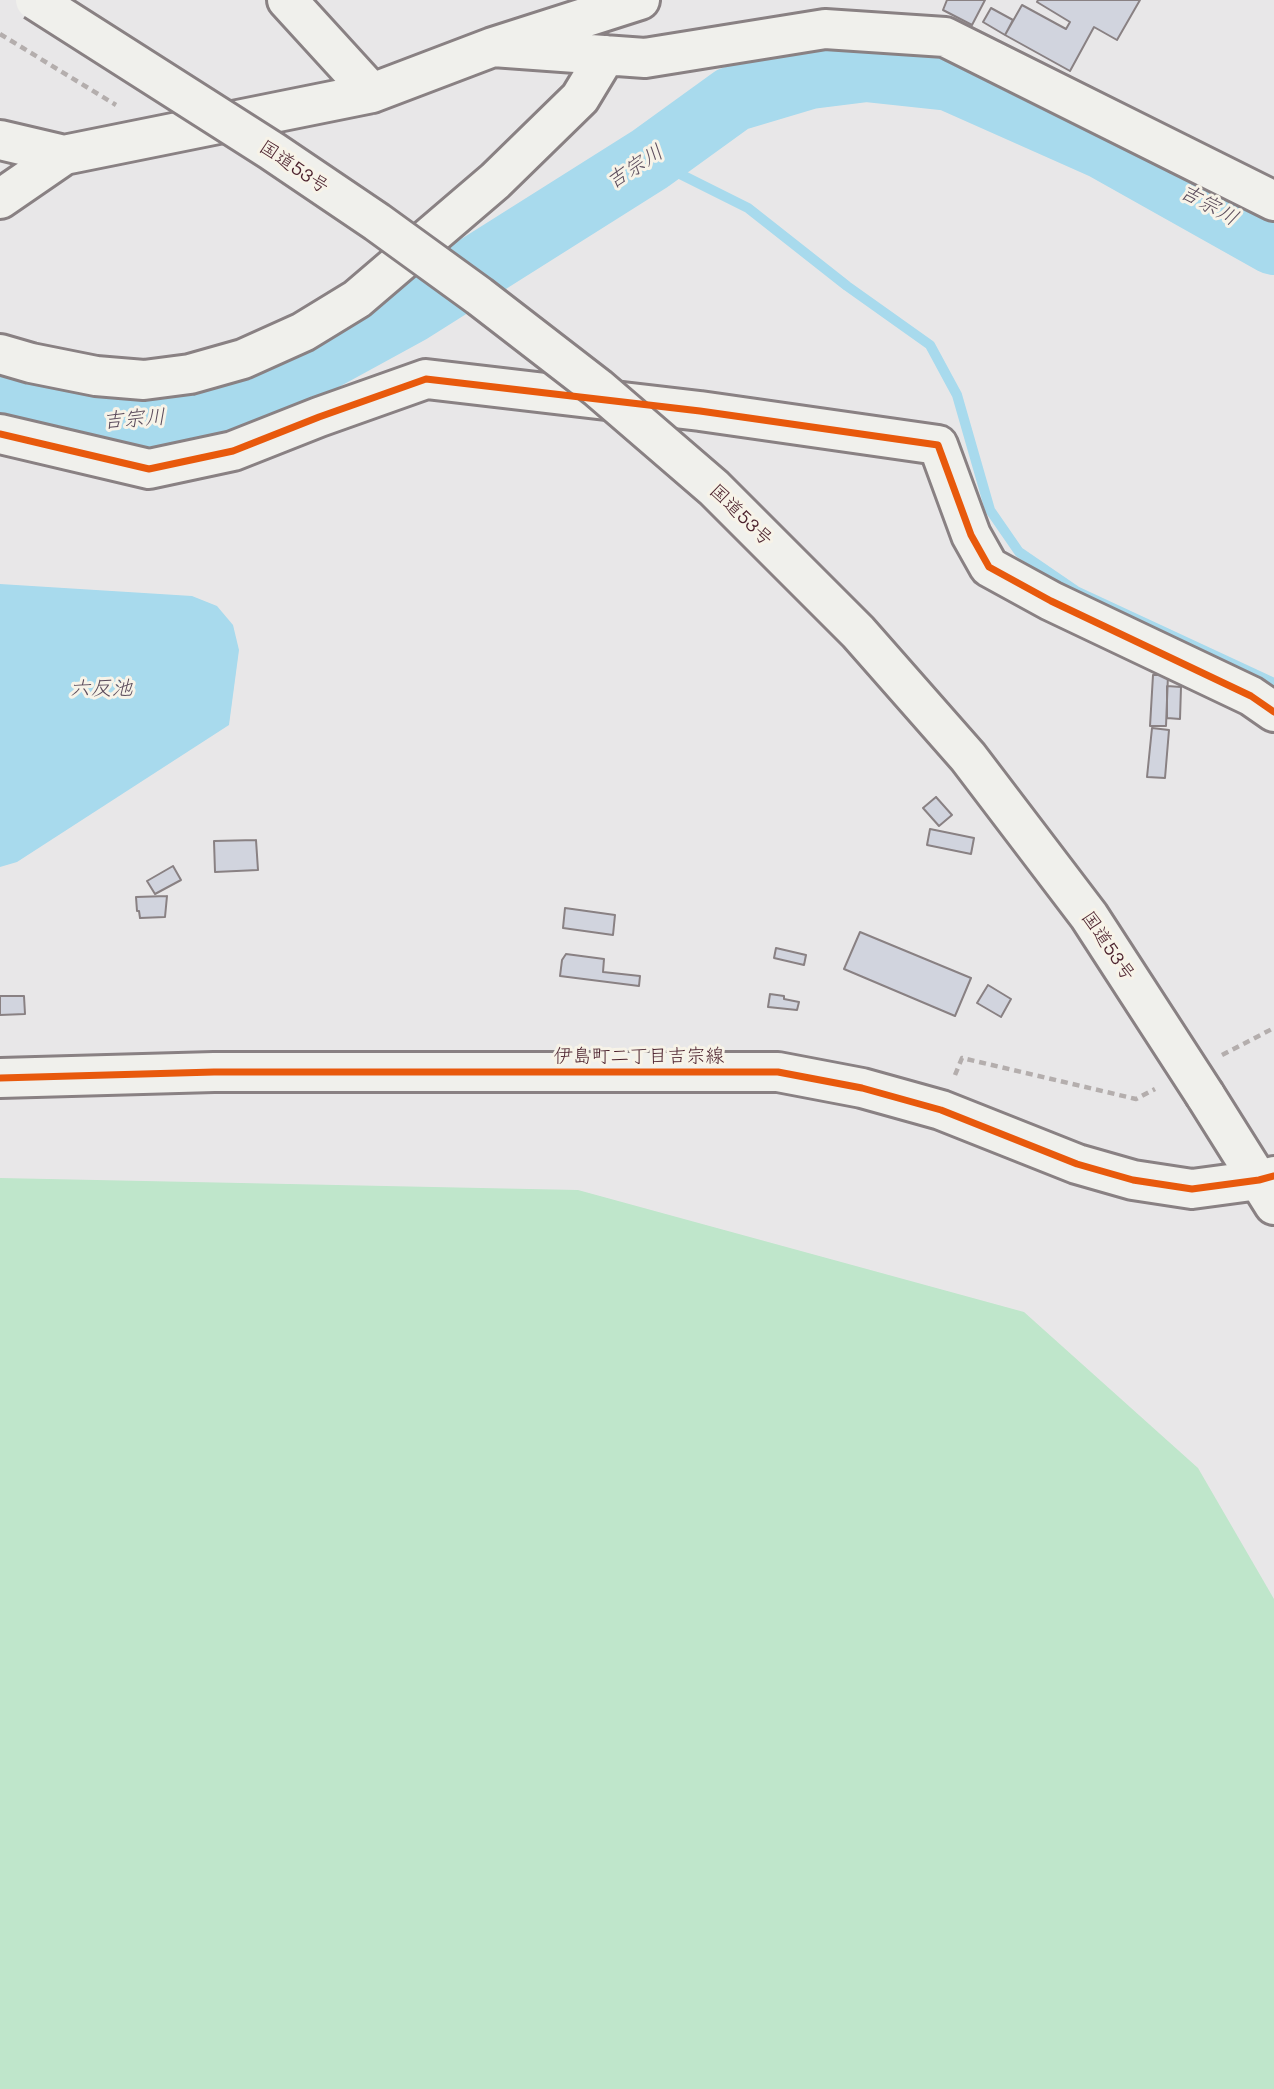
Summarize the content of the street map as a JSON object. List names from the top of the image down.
{
  "streets": {
    "main road": ["国道53号", "伊島町二丁目吉宗線"]
  },
  "crossings": [
    ["国道53号", "伊島町二丁目吉宗線"]
  ],
  "water": ["吉宗川", "六反池"]
}
